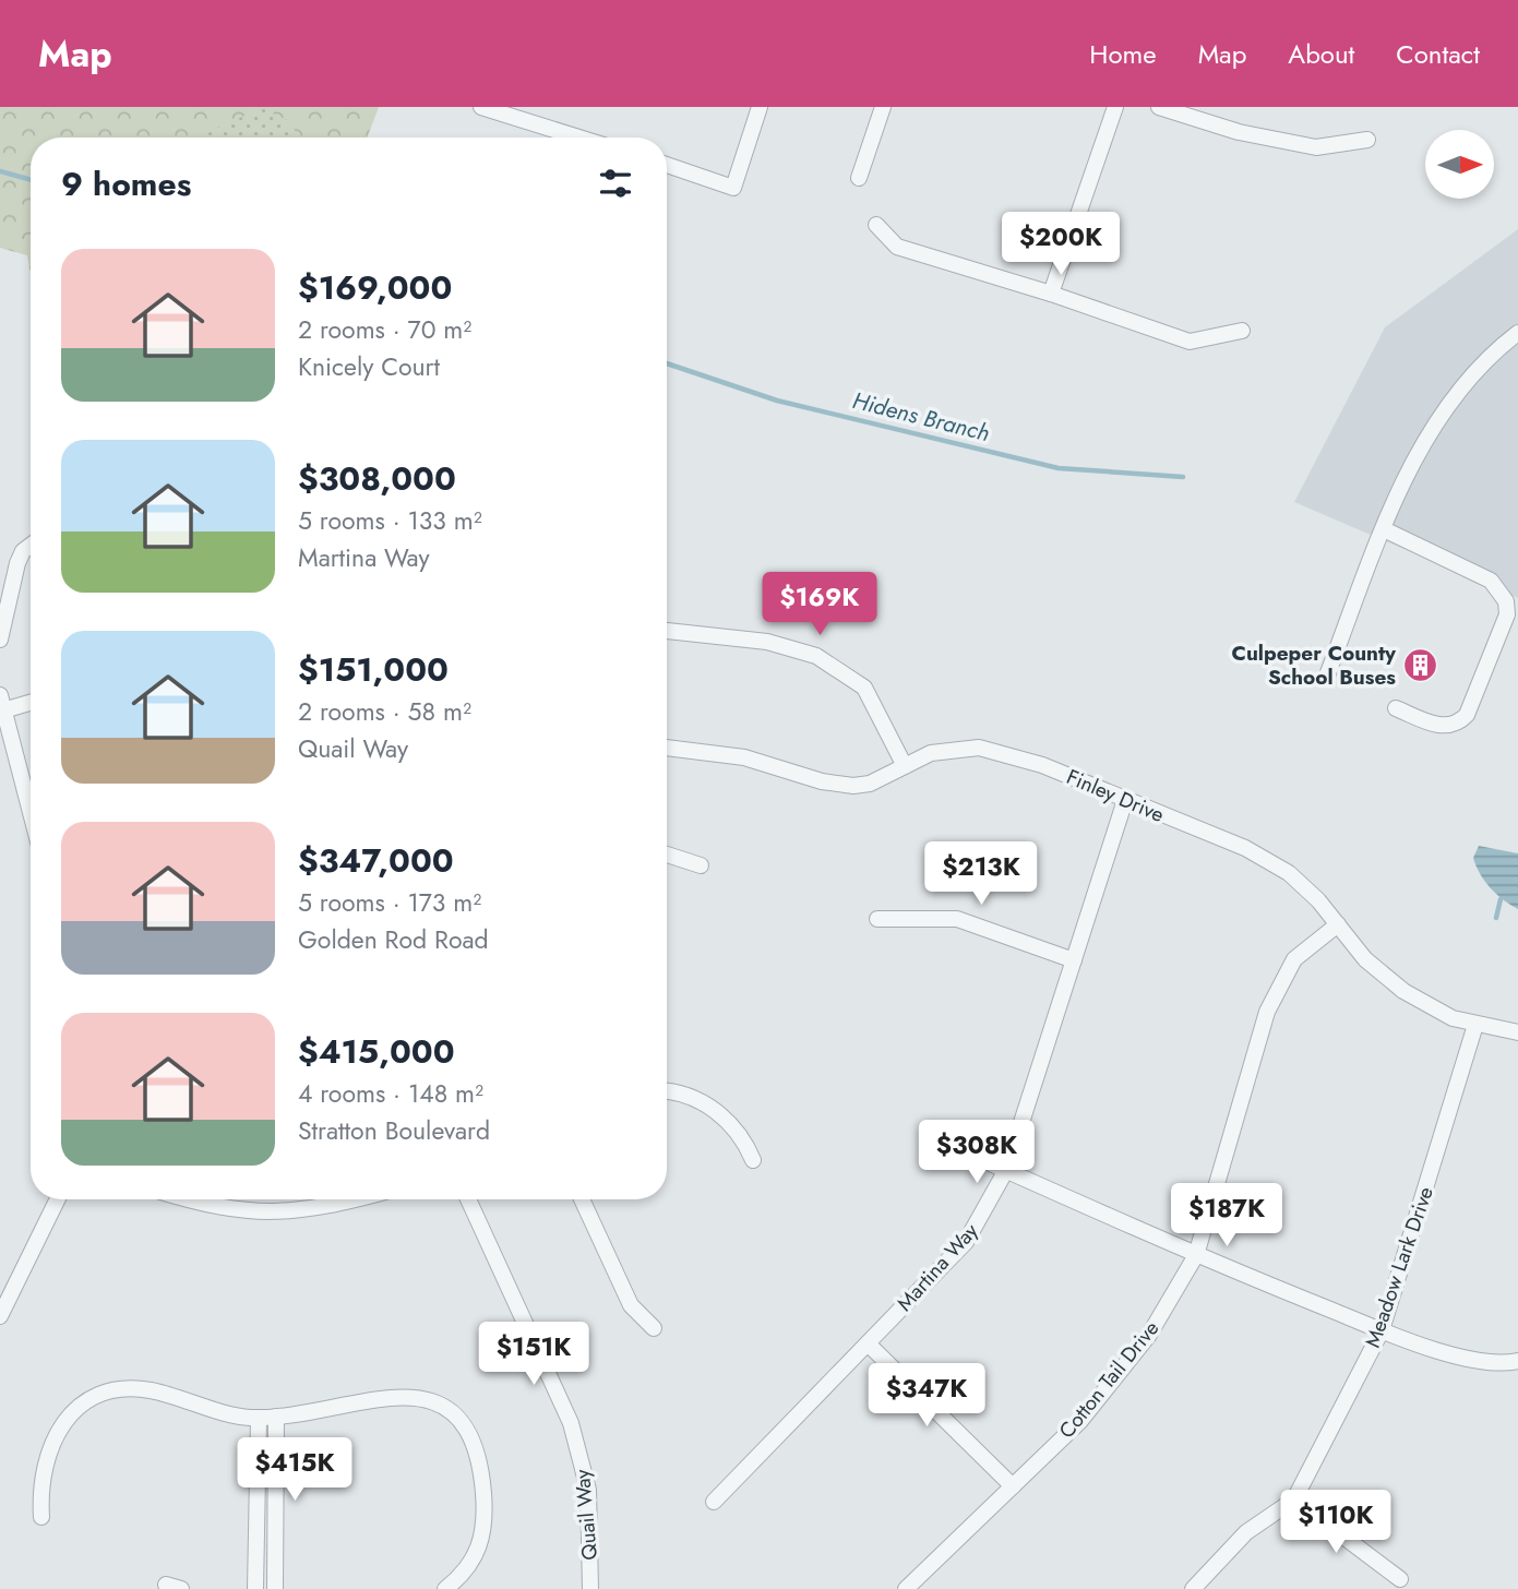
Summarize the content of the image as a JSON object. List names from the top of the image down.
{
  "streets": {
    "street": [
      "Finley Drive",
      "Martina Way",
      "Meadow Lark Drive",
      "Cotton Tail Drive",
      "Quail Way"
    ]
  },
  "crossings": [
    ["Finley Drive", "Martina Way"],
    ["Finley Drive", "Meadow Lark Drive"],
    ["Finley Drive", "Cotton Tail Drive"]
  ],
  "water": ["Hidens Branch"],
  "places": {
    "building": ["Culpeper County School Buses"]
  },
  "north": "right",
  "page": {
    "header": "Map",
    "nav": [
      "Home",
      "Map",
      "About",
      "Contact"
    ],
    "heading": "9 homes",
    "price": [
      "$200K",
      "$169K",
      "$213K",
      "$308K",
      "$187K",
      "$151K",
      "$347K",
      "$415K",
      "$110K"
    ],
    "list": [
      {
        "name": "$169,000",
        "note": "2 rooms · 70 m² · Knicely Court"
      },
      {
        "name": "$308,000",
        "note": "5 rooms · 133 m² · Martina Way"
      },
      {
        "name": "$151,000",
        "note": "2 rooms · 58 m² · Quail Way"
      },
      {
        "name": "$347,000",
        "note": "5 rooms · 173 m² · Golden Rod Road"
      },
      {
        "name": "$415,000",
        "note": "4 rooms · 148 m² · Stratton Boulevard"
      }
    ]
  }
}
